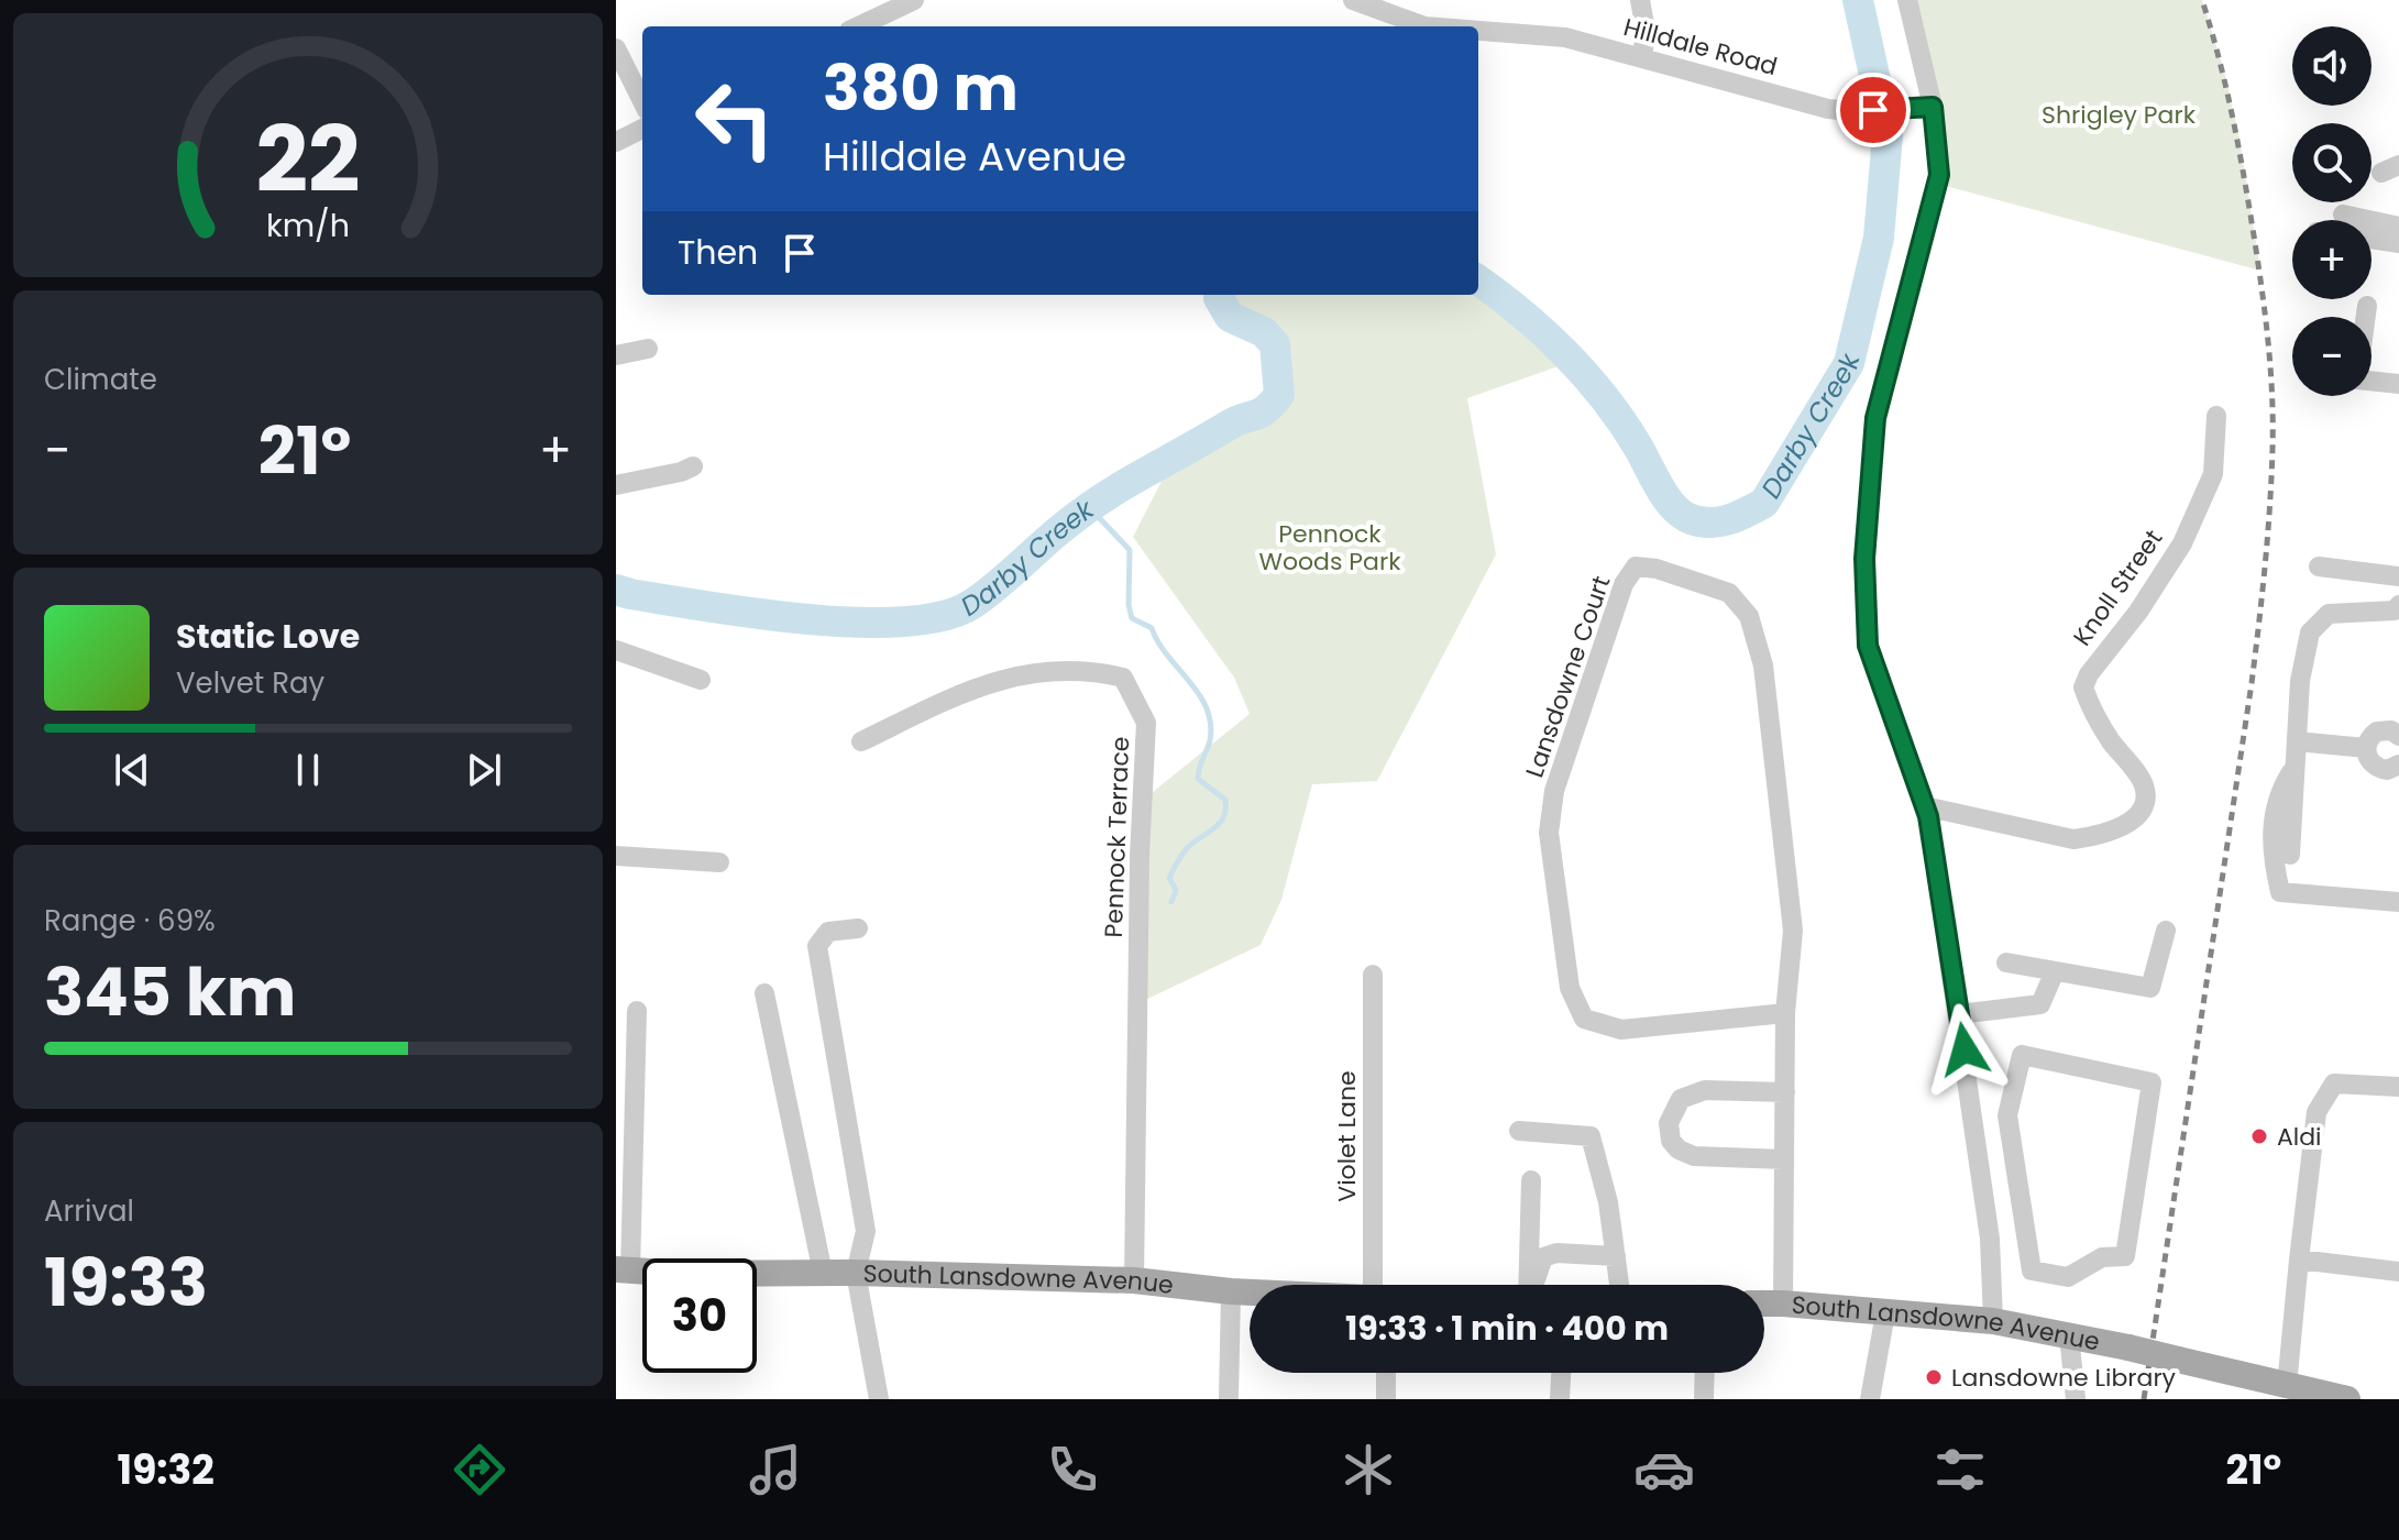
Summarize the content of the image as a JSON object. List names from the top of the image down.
{
  "streets": {
    "main road": ["South Lansdowne Avenue"],
    "street": [
      "Hilldale Road",
      "Knoll Street",
      "Lansdowne Court",
      "Pennock Terrace",
      "Violet Lane"
    ]
  },
  "crossings": [
    ["Lansdowne Court", "South Lansdowne Avenue"],
    ["Pennock Terrace", "South Lansdowne Avenue"]
  ],
  "water": ["Darby Creek"],
  "parks": ["Shrigley Park", "Pennock Woods Park"],
  "places": ["Aldi", "Lansdowne Library"],
  "page": {
    "map_buttons": ["+", "−"],
    "turn": ["380 m", "Hilldale Avenue"],
    "then": "Then",
    "tile": [
      "Climate",
      ["Range · 69%", "345 km"],
      ["Arrival", "19:33"]
    ],
    "heat": ["−", "21°", "+"],
    "song": ["Static Love", "Velvet Ray"],
    "limit": "30",
    "trip": "19:33 · 1 min · 400 m",
    "tabs": ["19:32", "21°"],
    "gauge": ["22", "km/h"]
  }
}
